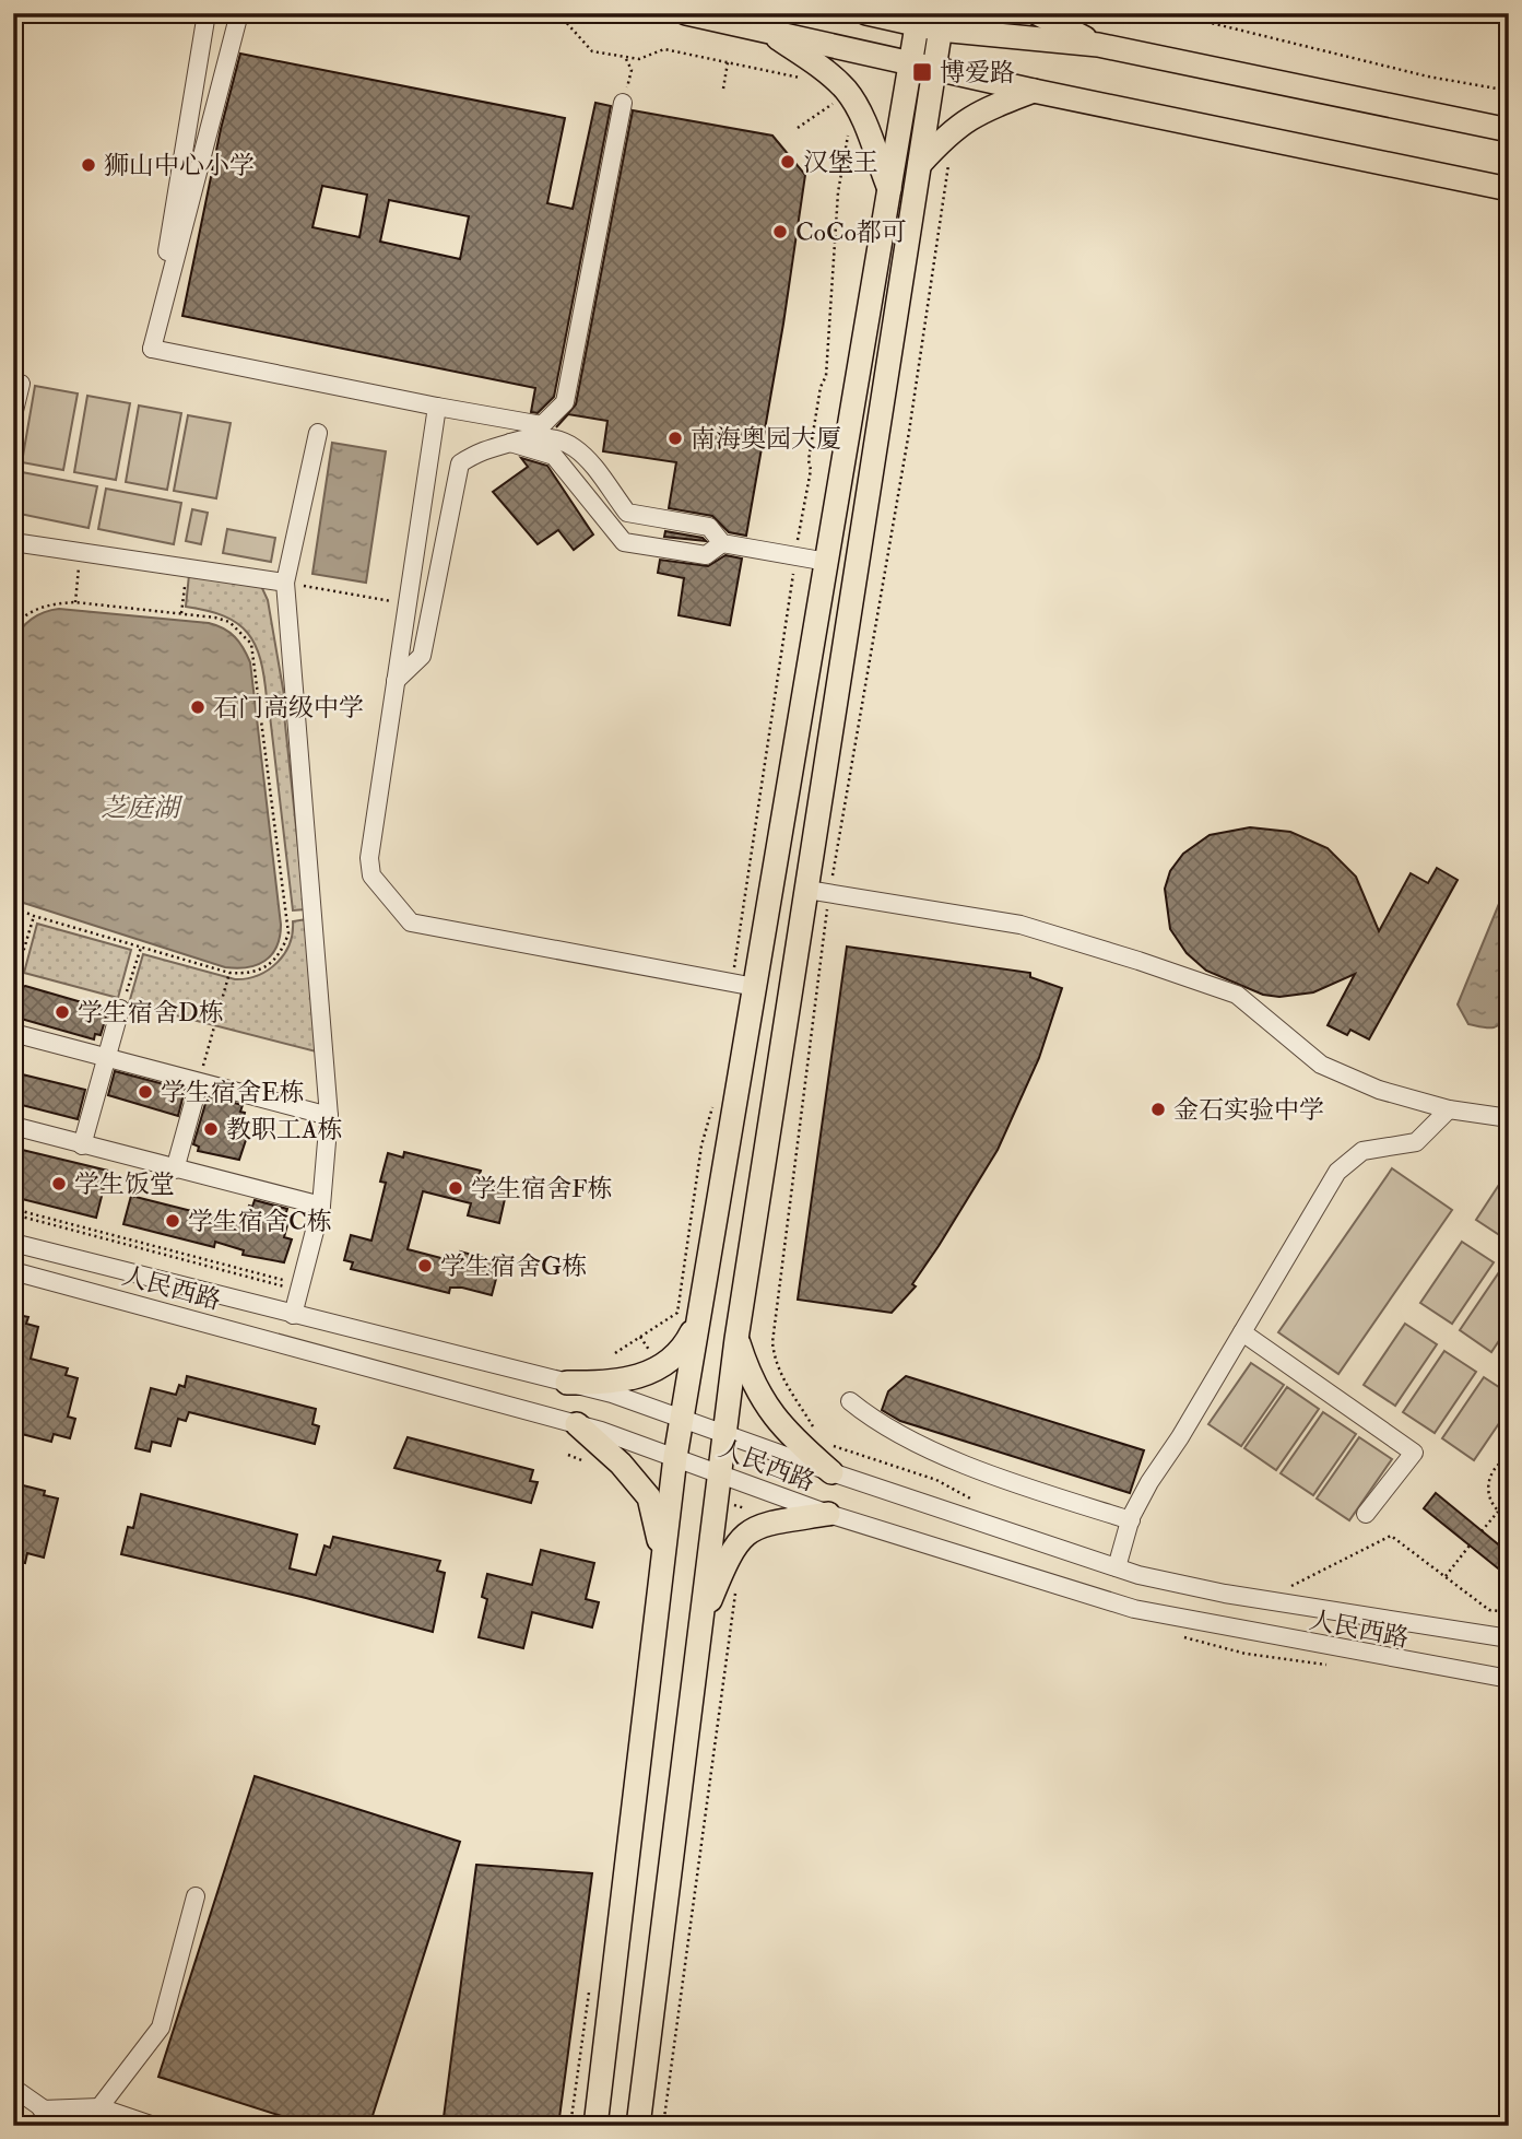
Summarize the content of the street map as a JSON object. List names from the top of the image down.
{
  "streets": {
    "street": ["人民西路"]
  },
  "water": ["芝庭湖"],
  "places": {
    "transit": ["博爱路"],
    "other": [
      "汉堡王",
      "狮山中心小学",
      "CoCo都可",
      "南海奥园大厦",
      "石门高级中学",
      "学生宿舍D栋",
      "学生宿舍E栋",
      "金石实验中学",
      "教职工A栋",
      "学生饭堂",
      "学生宿舍F栋",
      "学生宿舍C栋",
      "学生宿舍G栋"
    ]
  }
}
